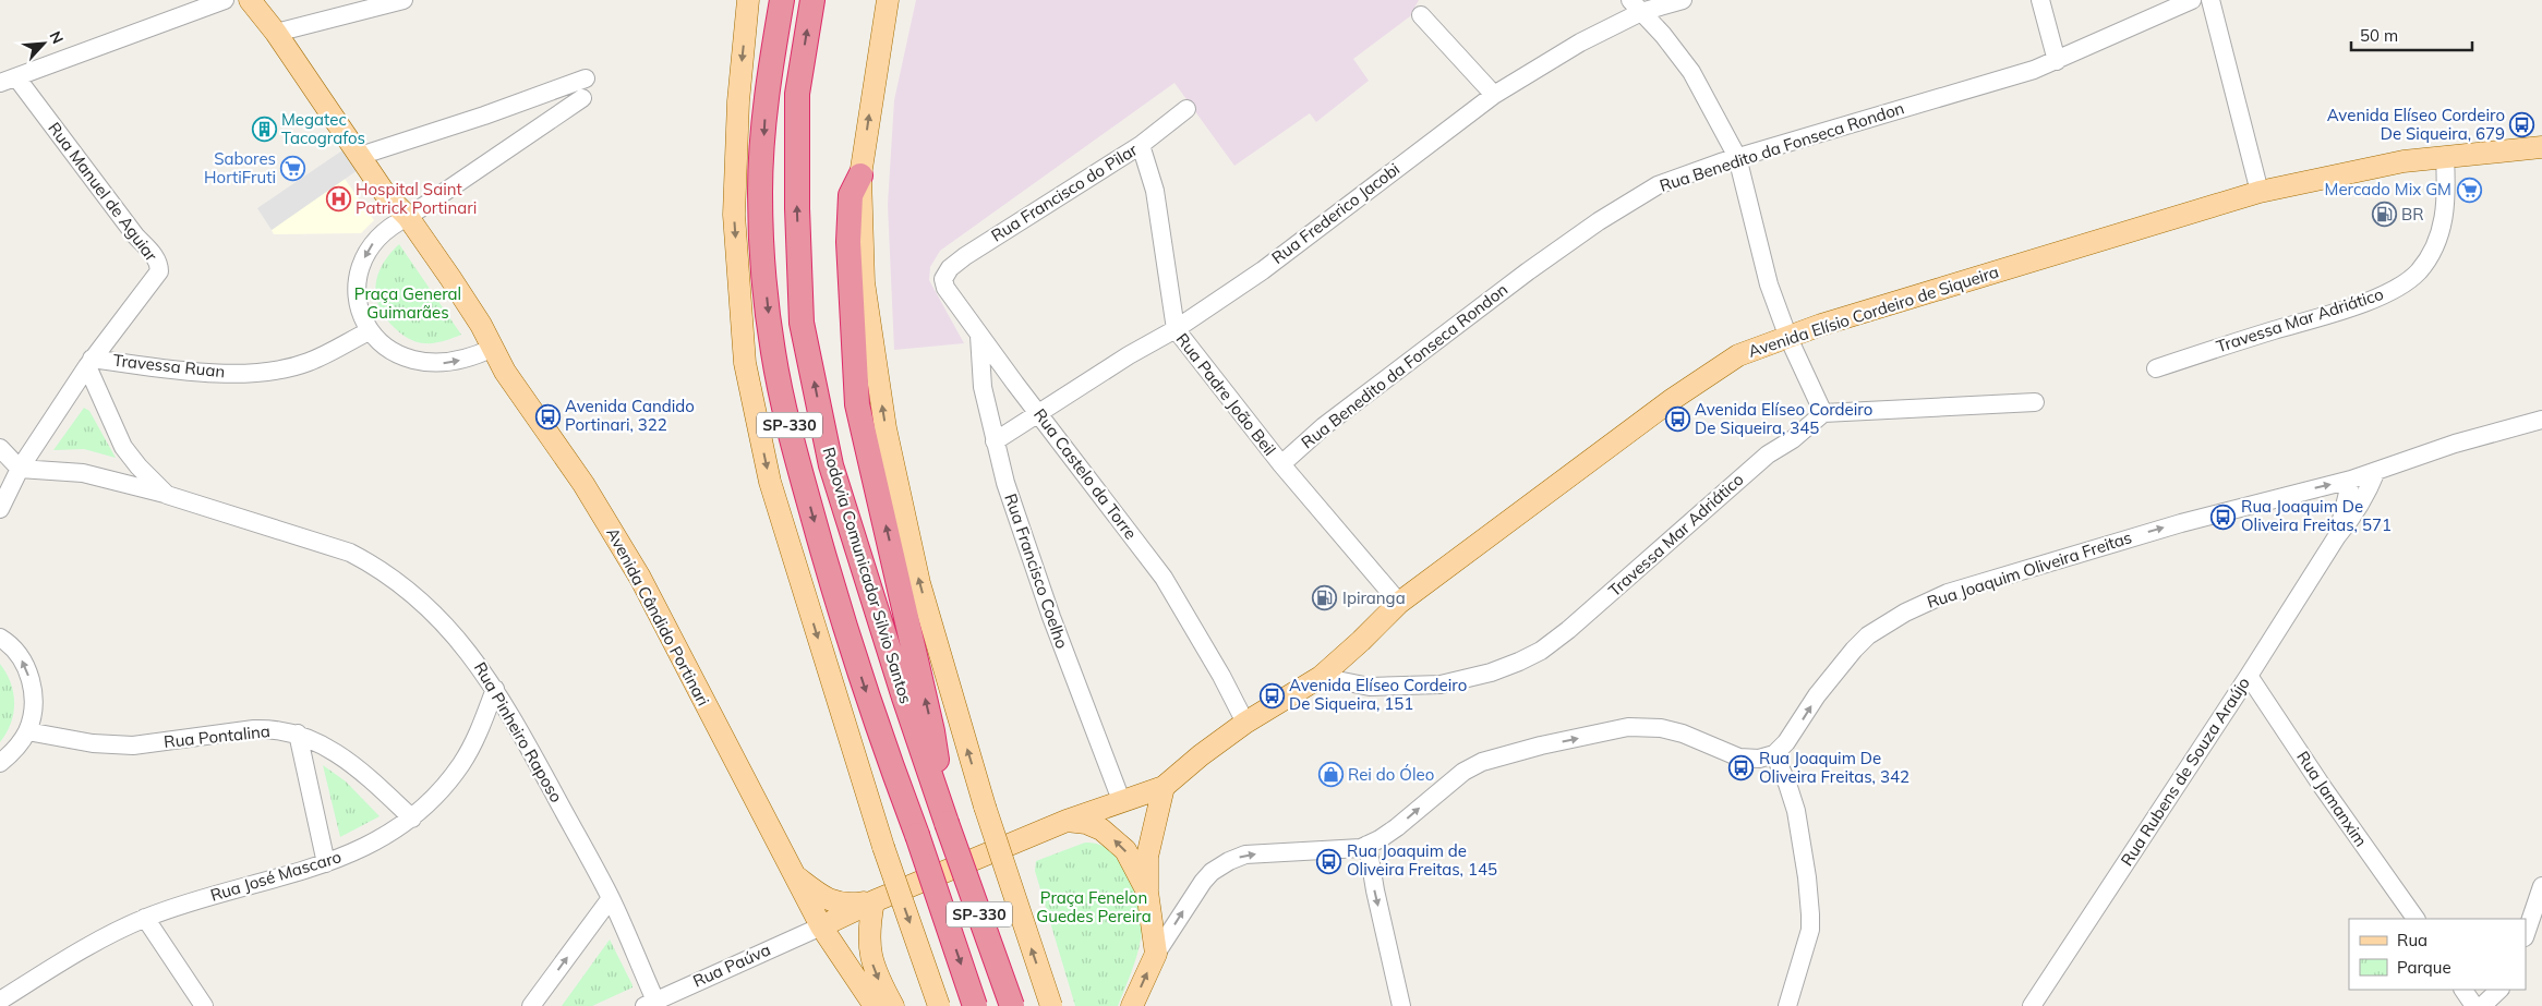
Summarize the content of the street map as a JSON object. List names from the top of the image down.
{
  "streets": {
    "highway": ["SP-330", "Rodovia Comunicador Silvio Santos"],
    "main road": ["Avenida Elísio Cordeiro de Siqueira", "Avenida Cândido Portinari"],
    "street": [
      "Rua Benedito da Fonseca Rondon",
      "Rua Manuel de Aguiar",
      "Rua Francisco do Pilar",
      "Rua Frederico Jacobi",
      "Travessa Mar Adriático",
      "Travessa Ruan",
      "Rua Padre João Beil",
      "Rua Castelo da Torre",
      "Rua Joaquim Oliveira Freitas",
      "Rua Francisco Coelho",
      "Rua Pinheiro Raposo",
      "Rua Pontalina",
      "Rua Rubens de Souza Araújo",
      "Rua Jamanxim",
      "Rua José Mascaro",
      "Rua Paúva"
    ]
  },
  "crossings": [
    ["Rua Benedito da Fonseca Rondon", "Rua Padre João Beil"],
    ["Rua Manuel de Aguiar", "Travessa Ruan"],
    ["Rua Manuel de Aguiar", "Rua Pinheiro Raposo"],
    ["Rua Francisco do Pilar", "Rua Padre João Beil"],
    ["Rua Francisco do Pilar", "Rua Castelo da Torre"],
    ["Rua Frederico Jacobi", "Rua Padre João Beil"],
    ["Rua Frederico Jacobi", "Rua Castelo da Torre"],
    ["Rua Frederico Jacobi", "Rua Francisco Coelho"],
    ["Avenida Elísio Cordeiro de Siqueira", "Travessa Mar Adriático"],
    ["Avenida Elísio Cordeiro de Siqueira", "Rua Padre João Beil"],
    ["Avenida Elísio Cordeiro de Siqueira", "Rua Castelo da Torre"],
    ["Avenida Elísio Cordeiro de Siqueira", "Rua Francisco Coelho"],
    ["Avenida Elísio Cordeiro de Siqueira", "Avenida Cândido Portinari"],
    ["Travessa Ruan", "Rua Pinheiro Raposo"],
    ["Rua Castelo da Torre", "Rua Francisco Coelho"],
    ["Rua Joaquim Oliveira Freitas", "Rua Rubens de Souza Araújo"],
    ["Avenida Cândido Portinari", "Rua Paúva"],
    ["Rua Pinheiro Raposo", "Rua José Mascaro"],
    ["Rua Pinheiro Raposo", "Rua Paúva"],
    ["Rua Pontalina", "Rua José Mascaro"],
    ["Rua Rubens de Souza Araújo", "Rua Jamanxim"]
  ],
  "one_way": ["Rua Joaquim Oliveira Freitas"],
  "parks": ["Praça General Guimarães", "Praça Fenelon Guedes Pereira"],
  "places": {
    "bus stop": [
      "Avenida Elíseo Cordeiro De Siqueira, 679",
      "Avenida Candido Portinari, 322",
      "Avenida Elíseo Cordeiro De Siqueira, 345",
      "Rua Joaquim De Oliveira Freitas, 571",
      "Avenida Elíseo Cordeiro De Siqueira, 151",
      "Rua Joaquim De Oliveira Freitas, 342",
      "Rua Joaquim de Oliveira Freitas, 145"
    ],
    "building": ["Megatec Tacografos"],
    "supermarket": ["Sabores HortiFruti", "Mercado Mix GM"],
    "hospital": ["Hospital Saint Patrick Portinari"],
    "fuel station": ["BR", "Ipiranga"],
    "shop": ["Rei do Óleo"]
  },
  "legend": ["Rua", "Parque"],
  "scale_bar": "50 m",
  "north": "top right"
}
